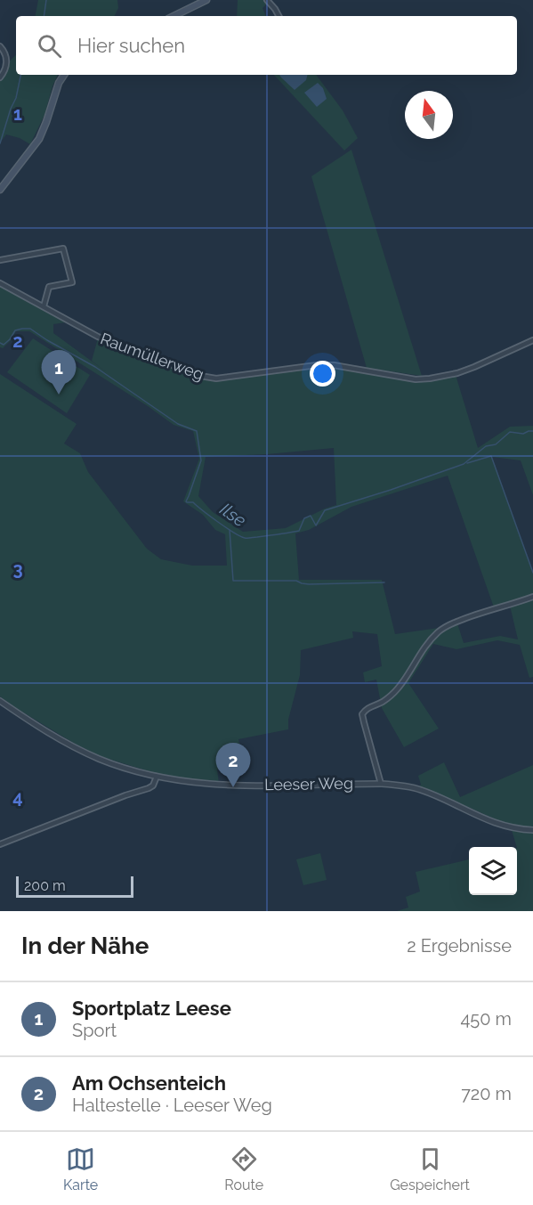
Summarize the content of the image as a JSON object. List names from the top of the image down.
{
  "streets": {
    "street": ["Raumüllerweg", "Leeser Weg"]
  },
  "water": ["Ilse"],
  "scale_bar": "200 m",
  "north": "top",
  "page": {
    "search": "Hier suchen",
    "pins": ["1", "2"],
    "scale": "200 m",
    "heading": ["In der Nähe", "2 Ergebnisse"],
    "list": [
      {
        "mark": "1",
        "name": "Sportplatz Leese",
        "note": "Sport",
        "value": "450 m"
      },
      {
        "mark": "2",
        "name": "Am Ochsenteich",
        "note": "Haltestelle · Leeser Weg",
        "value": "720 m"
      }
    ],
    "nav": ["Karte", "Route", "Gespeichert"]
  },
  "grid": {
    "rows": [
      "1",
      "2",
      "3",
      "4"
    ]
  }
}
